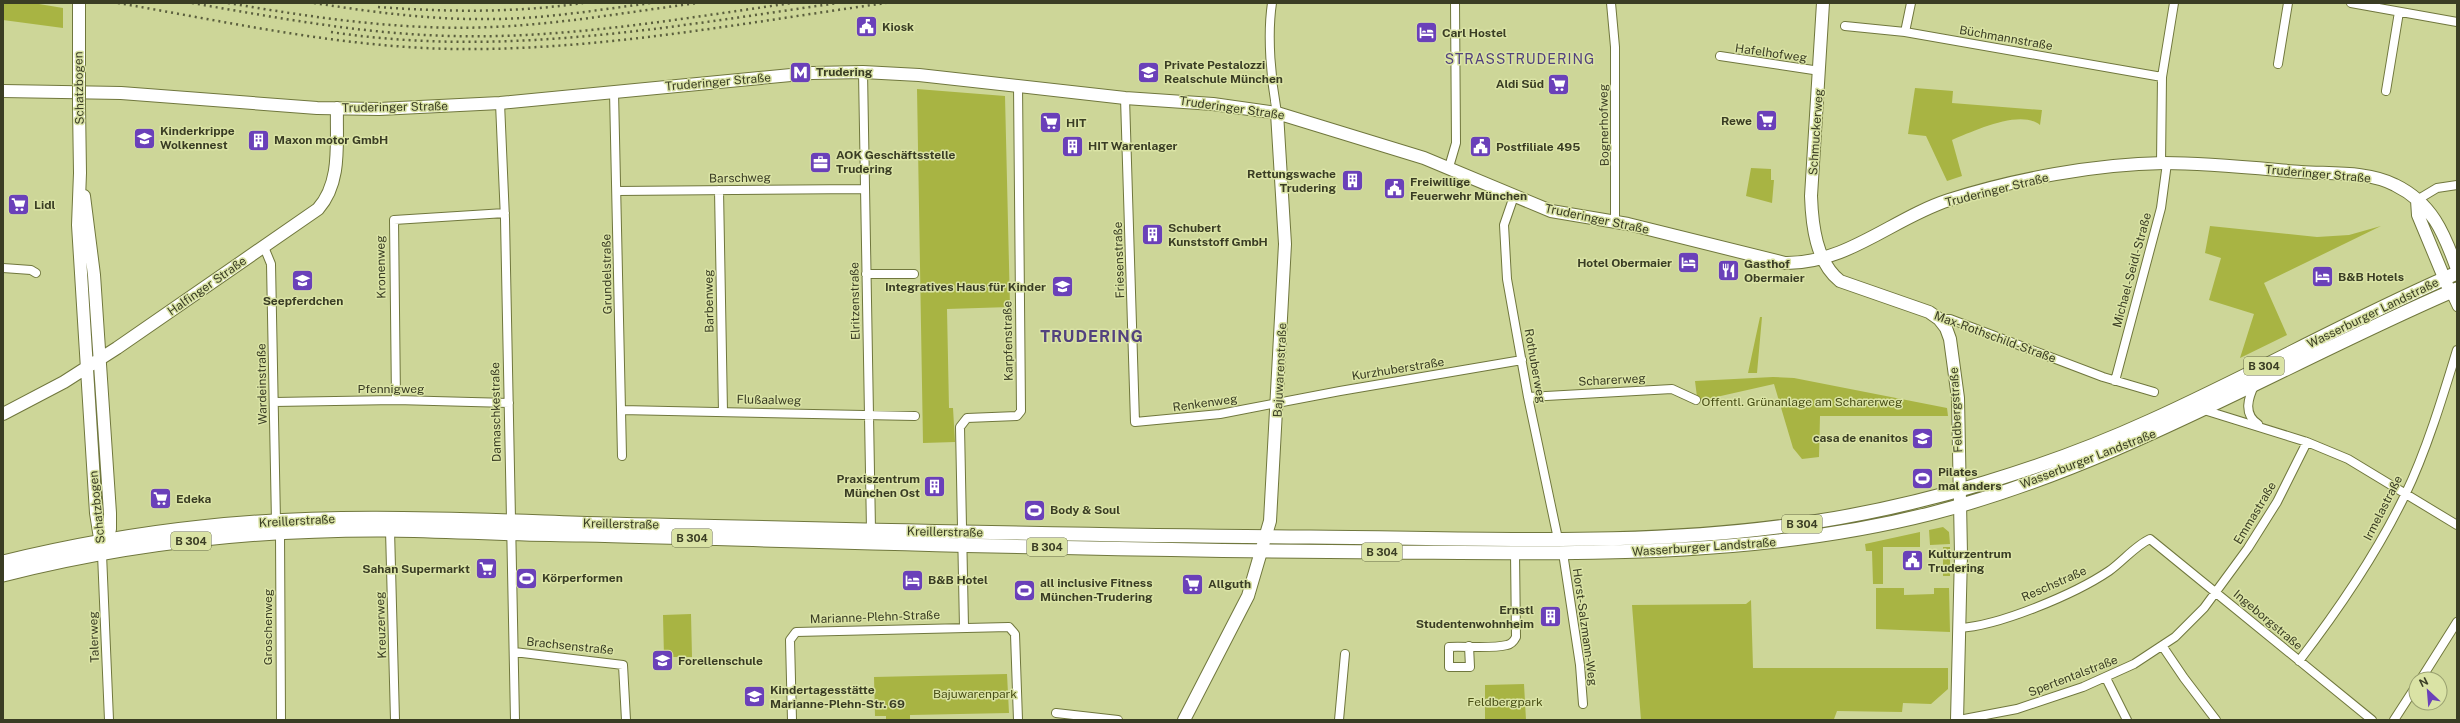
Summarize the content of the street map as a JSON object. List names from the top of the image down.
{
  "streets": {
    "main road": ["Wasserburger Landstraße", "B 304", "Kreillerstraße"],
    "street": [
      "Büchmannstraße",
      "Hafelhofweg",
      "Truderinger Straße",
      "Schatzbogen",
      "Bognerhofweg",
      "Schmuckerweg",
      "Barschweg",
      "Friesenstraße",
      "Kronenweg",
      "Michael-Seidl-Straße",
      "Grundelstraße",
      "Halfinger Straße",
      "Barbenweg",
      "Elritzenstraße",
      "Max-Rothschild-Straße",
      "Karpfenstraße",
      "Rothuberweg",
      "Kurzhuberstraße",
      "Bajuwarenstraße",
      "Scharerweg",
      "Wardeinstraße",
      "Pfennigweg",
      "Flußaalweg",
      "Renkenweg",
      "Feldbergstraße",
      "Damaschkestraße",
      "Irmelastraße",
      "Emmastraße",
      "Reschstraße",
      "Marianne-Plehn-Straße",
      "Ingeborgstraße",
      "Kreuzerweg",
      "Groschenweg",
      "Horst-Salzmann-Weg",
      "Talerweg",
      "Brachsenstraße",
      "Spertentalstraße"
    ]
  },
  "crossings": [
    ["Büchmannstraße", "Michael-Seidl-Straße"],
    ["Hafelhofweg", "Schmuckerweg"],
    ["Truderinger Straße", "Bognerhofweg"],
    ["Truderinger Straße", "Schmuckerweg"],
    ["Truderinger Straße", "Friesenstraße"],
    ["Truderinger Straße", "Michael-Seidl-Straße"],
    ["Truderinger Straße", "Grundelstraße"],
    ["Truderinger Straße", "Halfinger Straße"],
    ["Truderinger Straße", "Elritzenstraße"],
    ["Truderinger Straße", "Max-Rothschild-Straße"],
    ["Truderinger Straße", "Karpfenstraße"],
    ["Truderinger Straße", "Rothuberweg"],
    ["Truderinger Straße", "Bajuwarenstraße"],
    ["Truderinger Straße", "Damaschkestraße"],
    ["Schatzbogen", "Halfinger Straße"],
    ["Schatzbogen", "Kreillerstraße"],
    ["Schatzbogen", "Talerweg"],
    ["Schmuckerweg", "Max-Rothschild-Straße"],
    ["Barschweg", "Grundelstraße"],
    ["Barschweg", "Barbenweg"],
    ["Barschweg", "Elritzenstraße"],
    ["Friesenstraße", "Renkenweg"],
    ["Kronenweg", "Pfennigweg"],
    ["Kronenweg", "Damaschkestraße"],
    ["Michael-Seidl-Straße", "Max-Rothschild-Straße"],
    ["Grundelstraße", "Flußaalweg"],
    ["Halfinger Straße", "Wardeinstraße"],
    ["Barbenweg", "Flußaalweg"],
    ["Elritzenstraße", "Flußaalweg"],
    ["Elritzenstraße", "Kreillerstraße"],
    ["Wasserburger Landstraße", "Rothuberweg"],
    ["Wasserburger Landstraße", "Bajuwarenstraße"],
    ["Wasserburger Landstraße", "Feldbergstraße"],
    ["Wasserburger Landstraße", "Kreillerstraße"],
    ["Wasserburger Landstraße", "Horst-Salzmann-Weg"],
    ["Max-Rothschild-Straße", "Feldbergstraße"],
    ["Karpfenstraße", "Kreillerstraße"],
    ["Rothuberweg", "Kurzhuberstraße"],
    ["Rothuberweg", "Scharerweg"],
    ["Kurzhuberstraße", "Bajuwarenstraße"],
    ["Kurzhuberstraße", "Renkenweg"],
    ["Bajuwarenstraße", "Renkenweg"],
    ["Bajuwarenstraße", "Kreillerstraße"],
    ["Wardeinstraße", "Pfennigweg"],
    ["Wardeinstraße", "Kreillerstraße"],
    ["Wardeinstraße", "Groschenweg"],
    ["Pfennigweg", "Damaschkestraße"],
    ["Feldbergstraße", "Reschstraße"],
    ["Feldbergstraße", "Spertentalstraße"],
    ["Damaschkestraße", "Kreillerstraße"],
    ["Damaschkestraße", "Brachsenstraße"],
    ["Irmelastraße", "Ingeborgstraße"],
    ["Emmastraße", "Ingeborgstraße"],
    ["Emmastraße", "Spertentalstraße"],
    ["Kreillerstraße", "Kreuzerweg"],
    ["Kreillerstraße", "Groschenweg"],
    ["Kreillerstraße", "Talerweg"],
    ["Reschstraße", "Ingeborgstraße"],
    ["Ingeborgstraße", "Spertentalstraße"]
  ],
  "districts": ["STRASSTRUDERING", "TRUDERING"],
  "parks": ["Offentl. Grünanlage am Scharerweg", "Bajuwarenpark", "Feldbergpark"],
  "places": {
    "public building": [
      "Kiosk",
      "Postfiliale 495",
      "Freiwillige Feuerwehr München",
      "Kulturzentrum Trudering"
    ],
    "hotel": [
      "Carl Hostel",
      "Hotel Obermaier",
      "B&B Hotels",
      "B&B Hotel"
    ],
    "metro station": ["Trudering"],
    "school or university": [
      "Private Pestalozzi Realschule München",
      "Kinderkrippe Wolkennest",
      "Seepferdchen",
      "Integratives Haus für Kinder",
      "casa de enanitos",
      "Forellenschule",
      "Kindertagesstätte Marianne-Plehn-Str. 69"
    ],
    "supermarket": [
      "Aldi Süd",
      "Rewe",
      "HIT",
      "Lidl",
      "Edeka",
      "Sahan Supermarkt",
      "Allguth"
    ],
    "building": [
      "Maxon motor GmbH",
      "HIT Warenlager",
      "Rettungswache Trudering",
      "Schubert Kunststoff GmbH",
      "Praxiszentrum München Ost",
      "Ernstl Studentenwohnheim"
    ],
    "office": ["AOK Geschäftsstelle Trudering"],
    "restaurant": ["Gasthof Obermaier"],
    "sports": [
      "Pilates mal anders",
      "Body & Soul",
      "Körperformen",
      "all inclusive Fitness München-Trudering"
    ]
  },
  "north": "top left"
}
